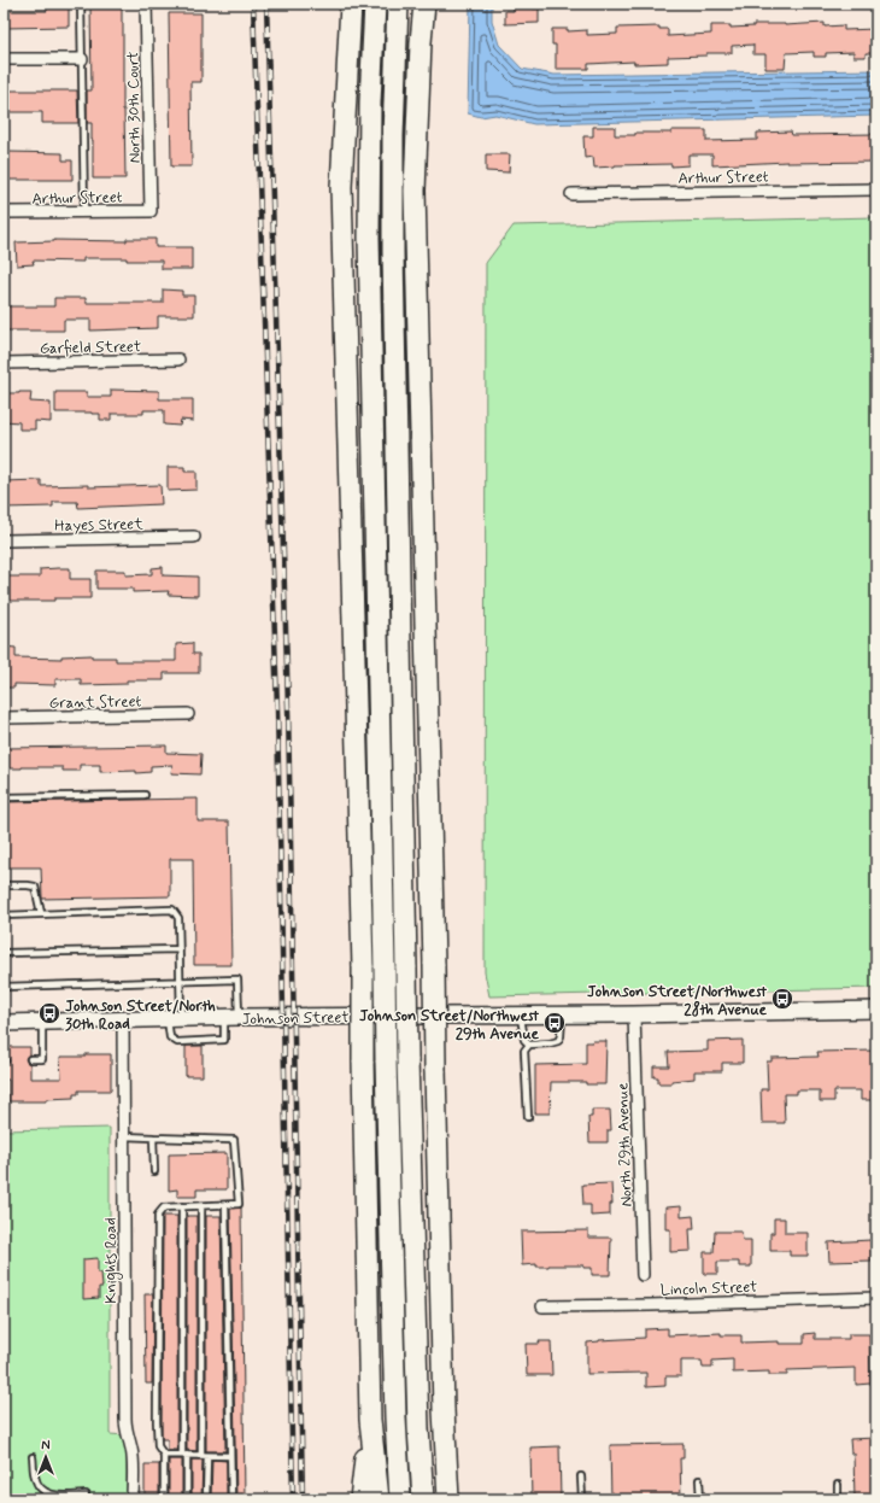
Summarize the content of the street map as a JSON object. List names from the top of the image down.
{
  "streets": {
    "street": [
      "North 30th Court",
      "Arthur Street",
      "Garfield Street",
      "Hayes Street",
      "Grant Street",
      "Johnson Street",
      "North 29th Avenue",
      "Knights Road",
      "Lincoln Street"
    ]
  },
  "crossings": [
    ["North 30th Court", "Arthur Street"],
    ["Johnson Street", "North 29th Avenue"],
    ["Johnson Street", "Knights Road"]
  ],
  "places": {
    "bus stop": ["Johnson Street/Northwest 28th Avenue", "Johnson Street/North 30th Road", "Johnson Street/Northwest 29th Avenue"]
  },
  "north": "top"
}
